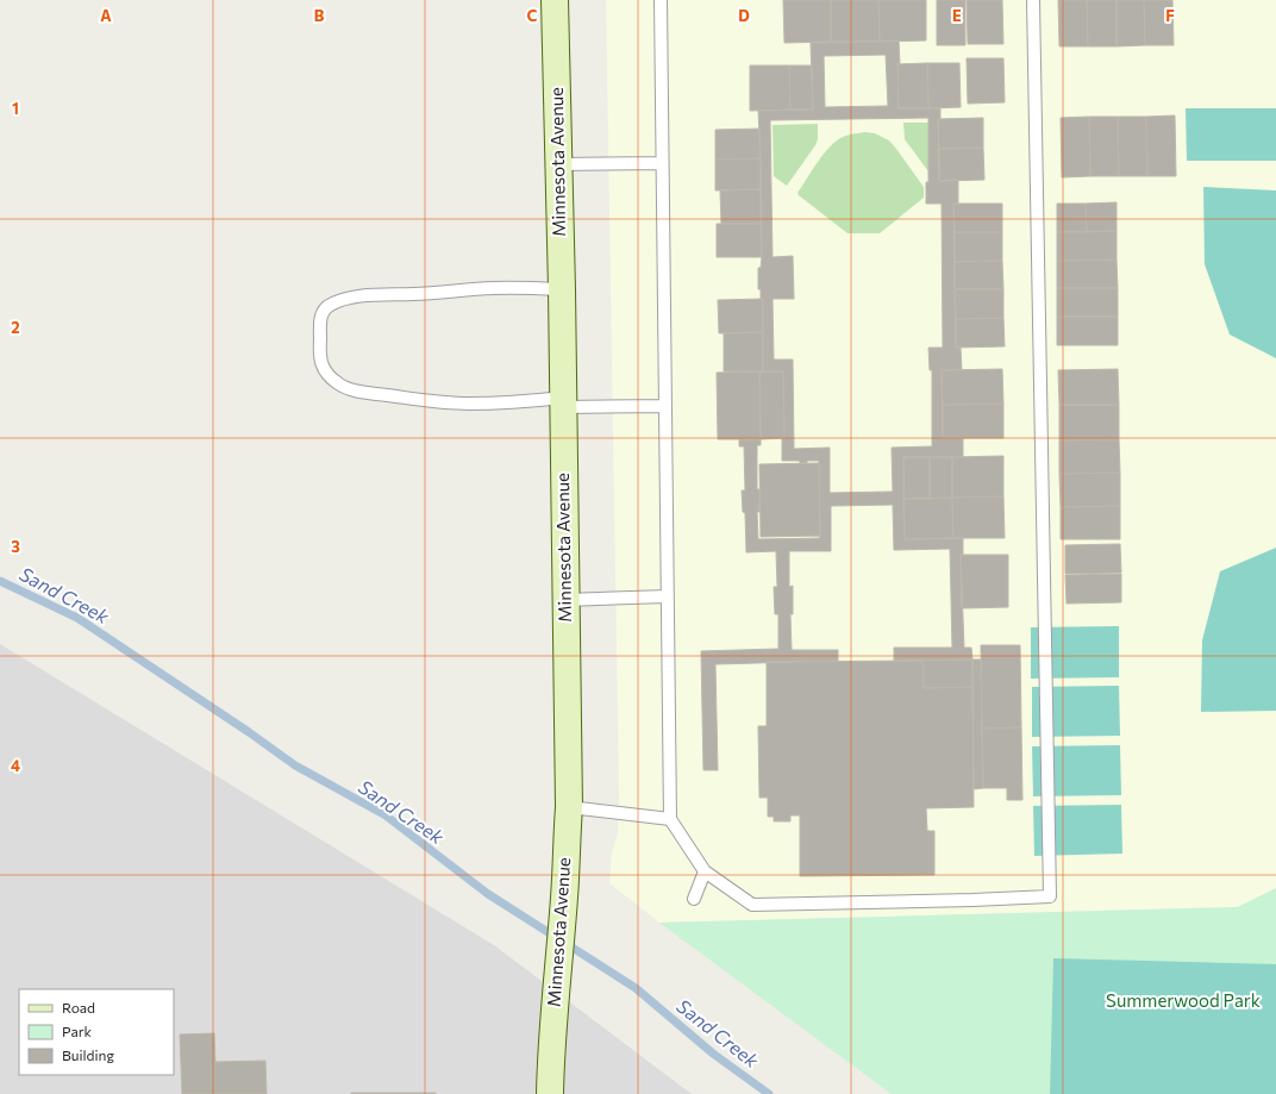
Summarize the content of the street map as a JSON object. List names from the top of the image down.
{
  "streets": {
    "street": ["Minnesota Avenue"]
  },
  "water": ["Sand Creek"],
  "parks": ["Summerwood Park"],
  "legend": ["Road", "Park", "Building"],
  "grid": {
    "columns": [
      "A",
      "B",
      "C",
      "D",
      "E",
      "F"
    ],
    "rows": [
      "1",
      "2",
      "3",
      "4"
    ]
  }
}
